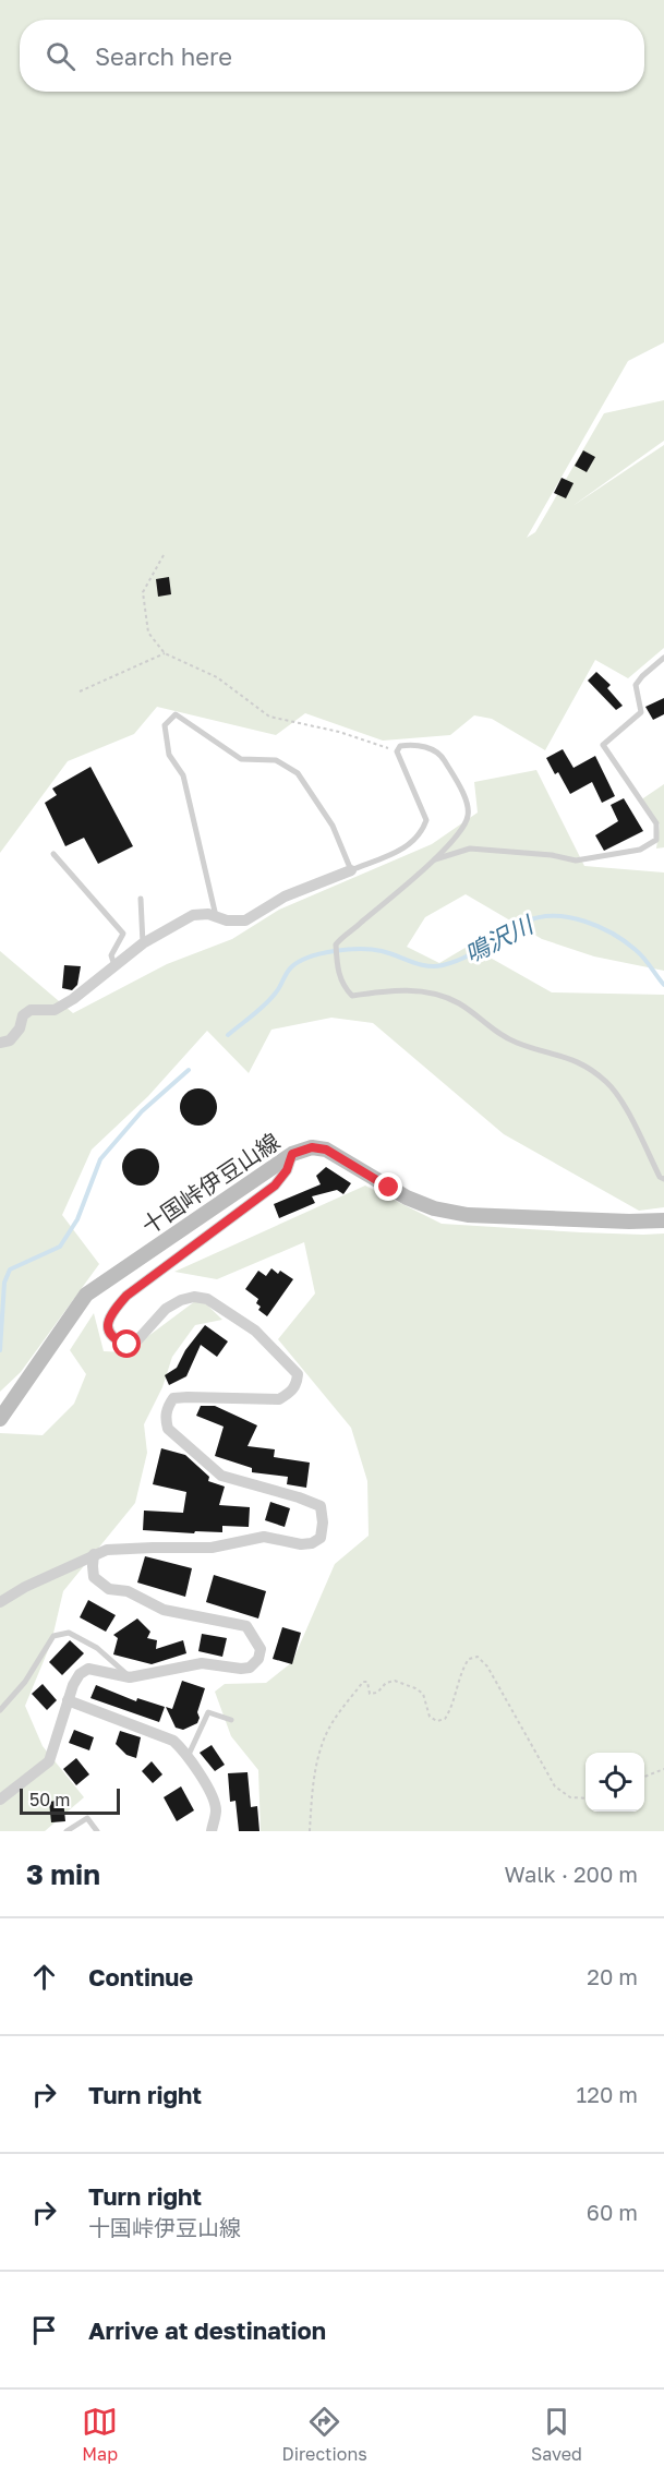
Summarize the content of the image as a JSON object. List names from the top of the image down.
{
  "streets": {
    "main road": ["十国峠伊豆山線"]
  },
  "water": ["鳴沢川"],
  "scale_bar": "50 m",
  "page": {
    "search": "Search here",
    "scale": "50 m",
    "heading": ["3 min", "Walk · 200 m"],
    "list": [
      ["Continue", "20 m"],
      ["Turn right", "120 m"],
      ["Turn right", "十国峠伊豆山線", "60 m"],
      "Arrive at destination"
    ],
    "nav": ["Map", "Directions", "Saved"]
  }
}
